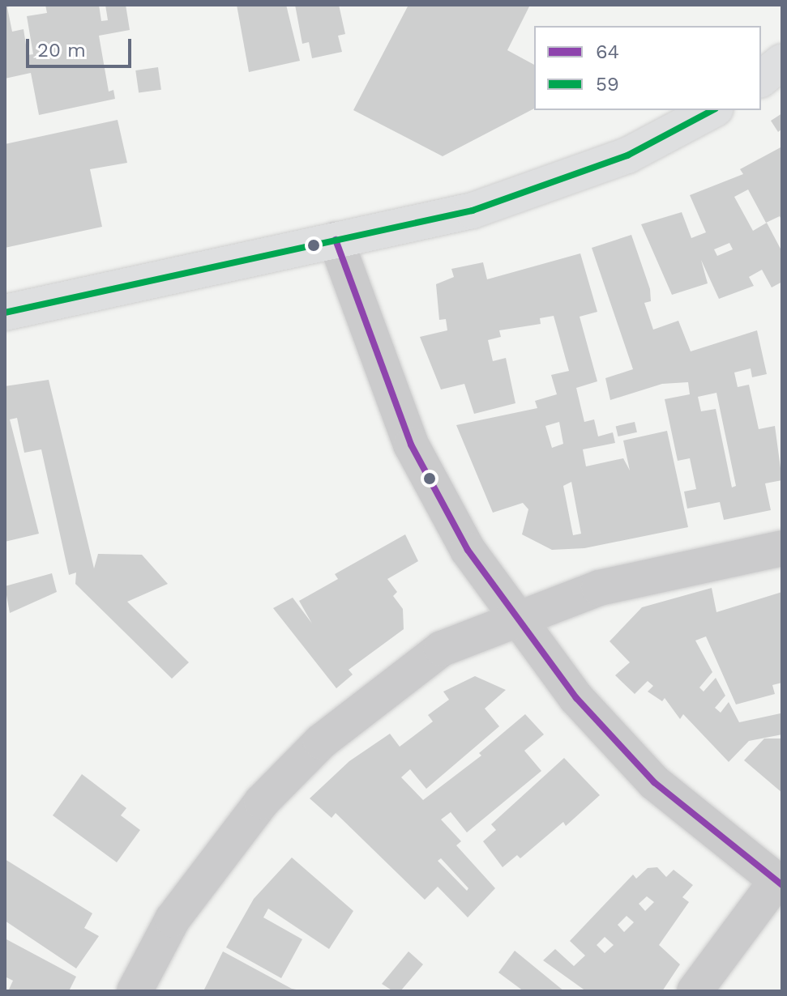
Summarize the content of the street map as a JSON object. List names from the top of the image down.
{
  "lines": ["transit line 59", "transit line 64"],
  "legend": ["64", "59"],
  "scale_bar": "20 m"
}
